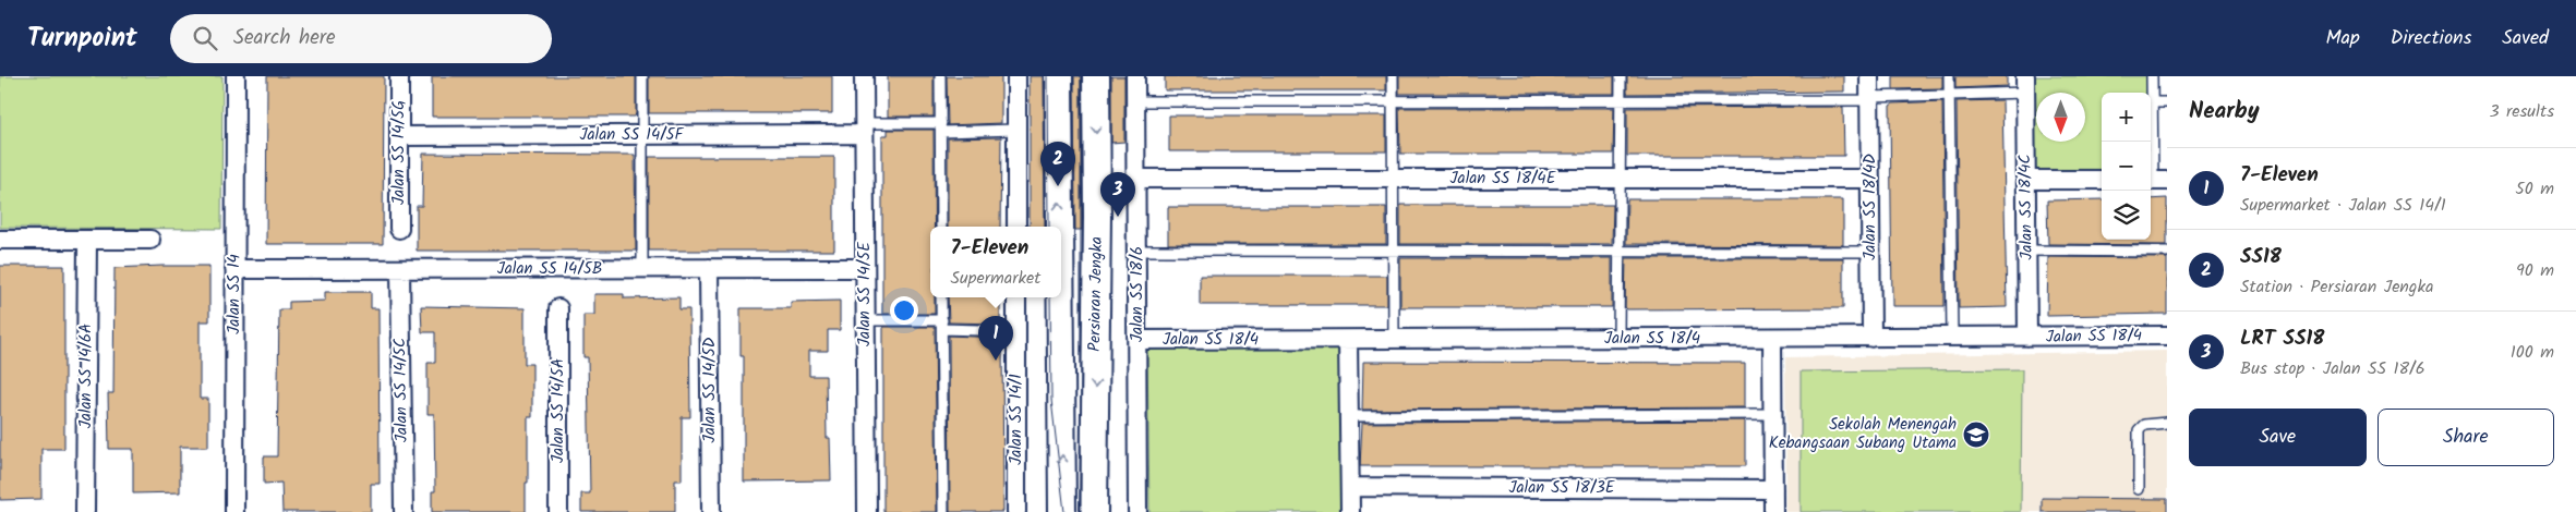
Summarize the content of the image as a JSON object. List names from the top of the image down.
{
  "streets": {
    "main road": ["Persiaran Jengka"],
    "street": [
      "Jalan SS 14/5F",
      "Jalan SS 14/5G",
      "Jalan SS 18/4E",
      "Jalan SS 18/4D",
      "Jalan SS 18/4C",
      "Jalan SS 14/5B",
      "Jalan SS 14",
      "Jalan SS 14/5E",
      "Jalan SS 18/6",
      "Jalan SS 18/4",
      "Jalan SS 14/6A",
      "Jalan SS 14/5C",
      "Jalan SS 14/5D",
      "Jalan SS 14/5A",
      "Jalan SS 14/1",
      "Jalan SS 18/3E"
    ]
  },
  "crossings": [
    ["Jalan SS 14/5F", "Jalan SS 14/5G"],
    ["Jalan SS 14/5F", "Jalan SS 14/5E"],
    ["Jalan SS 18/4E", "Jalan SS 18/4D"],
    ["Jalan SS 18/4E", "Jalan SS 18/6"],
    ["Jalan SS 18/4D", "Jalan SS 18/4"],
    ["Jalan SS 18/4C", "Jalan SS 18/4"],
    ["Jalan SS 14/5B", "Jalan SS 14"],
    ["Jalan SS 14/5B", "Jalan SS 14/5E"],
    ["Jalan SS 14/5B", "Jalan SS 14/5C"],
    ["Jalan SS 14/5B", "Jalan SS 14/5D"],
    ["Jalan SS 18/6", "Jalan SS 18/4"]
  ],
  "places": {
    "school or university": ["Sekolah Menengah Kebangsaan Subang Utama"]
  },
  "north": "bottom",
  "page": {
    "header": "Turnpoint",
    "search": "Search here",
    "nav": ["Map", "Directions", "Saved"],
    "heading": ["Nearby", "3 results"],
    "map_buttons": ["+", "−"],
    "pins": ["2", "3", "1"],
    "list": [
      {
        "mark": "1",
        "name": "7-Eleven",
        "note": "Supermarket · Jalan SS 14/1",
        "value": "50 m"
      },
      {
        "mark": "2",
        "name": "SS18",
        "note": "Station · Persiaran Jengka",
        "value": "90 m"
      },
      {
        "mark": "3",
        "name": "LRT SS18",
        "note": "Bus stop · Jalan SS 18/6",
        "value": "100 m"
      }
    ],
    "popup": ["7-Eleven", "Supermarket"],
    "buttons": ["Save", "Share"]
  }
}
